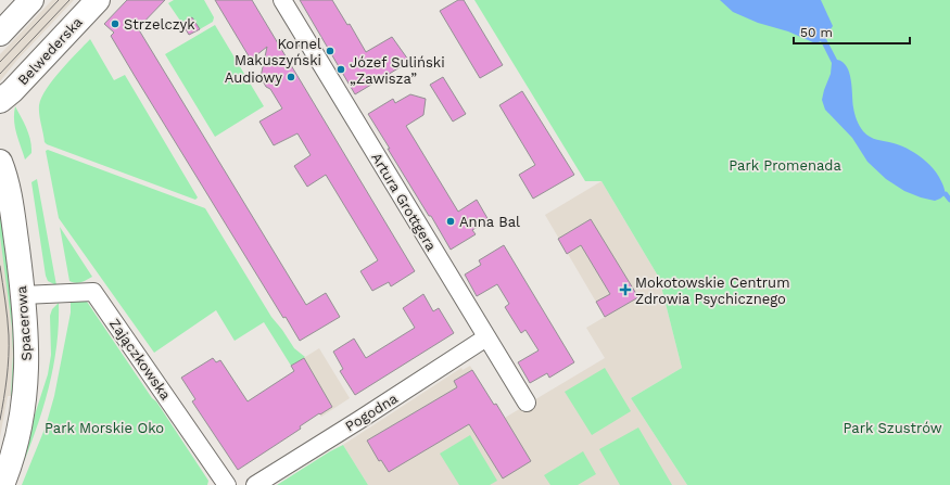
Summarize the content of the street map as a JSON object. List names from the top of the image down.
{
  "streets": {
    "main road": ["Belwederska", "Spacerowa"],
    "street": ["Artura Grottgera", "Zajączkowska", "Pogodna"]
  },
  "crossings": [
    ["Artura Grottgera", "Pogodna"],
    ["Spacerowa", "Zajączkowska"]
  ],
  "parks": ["Park Promenada", "Park Morskie Oko", "Park Szustrów"],
  "places": {
    "other": [
      "Strzelczyk",
      "Kornel Makuszyński",
      "Józef Suliński „Zawisza”",
      "Audiowy",
      "Anna Bal"
    ],
    "health": ["Mokotowskie Centrum Zdrowia Psychicznego"]
  },
  "scale_bar": "50 m"
}
